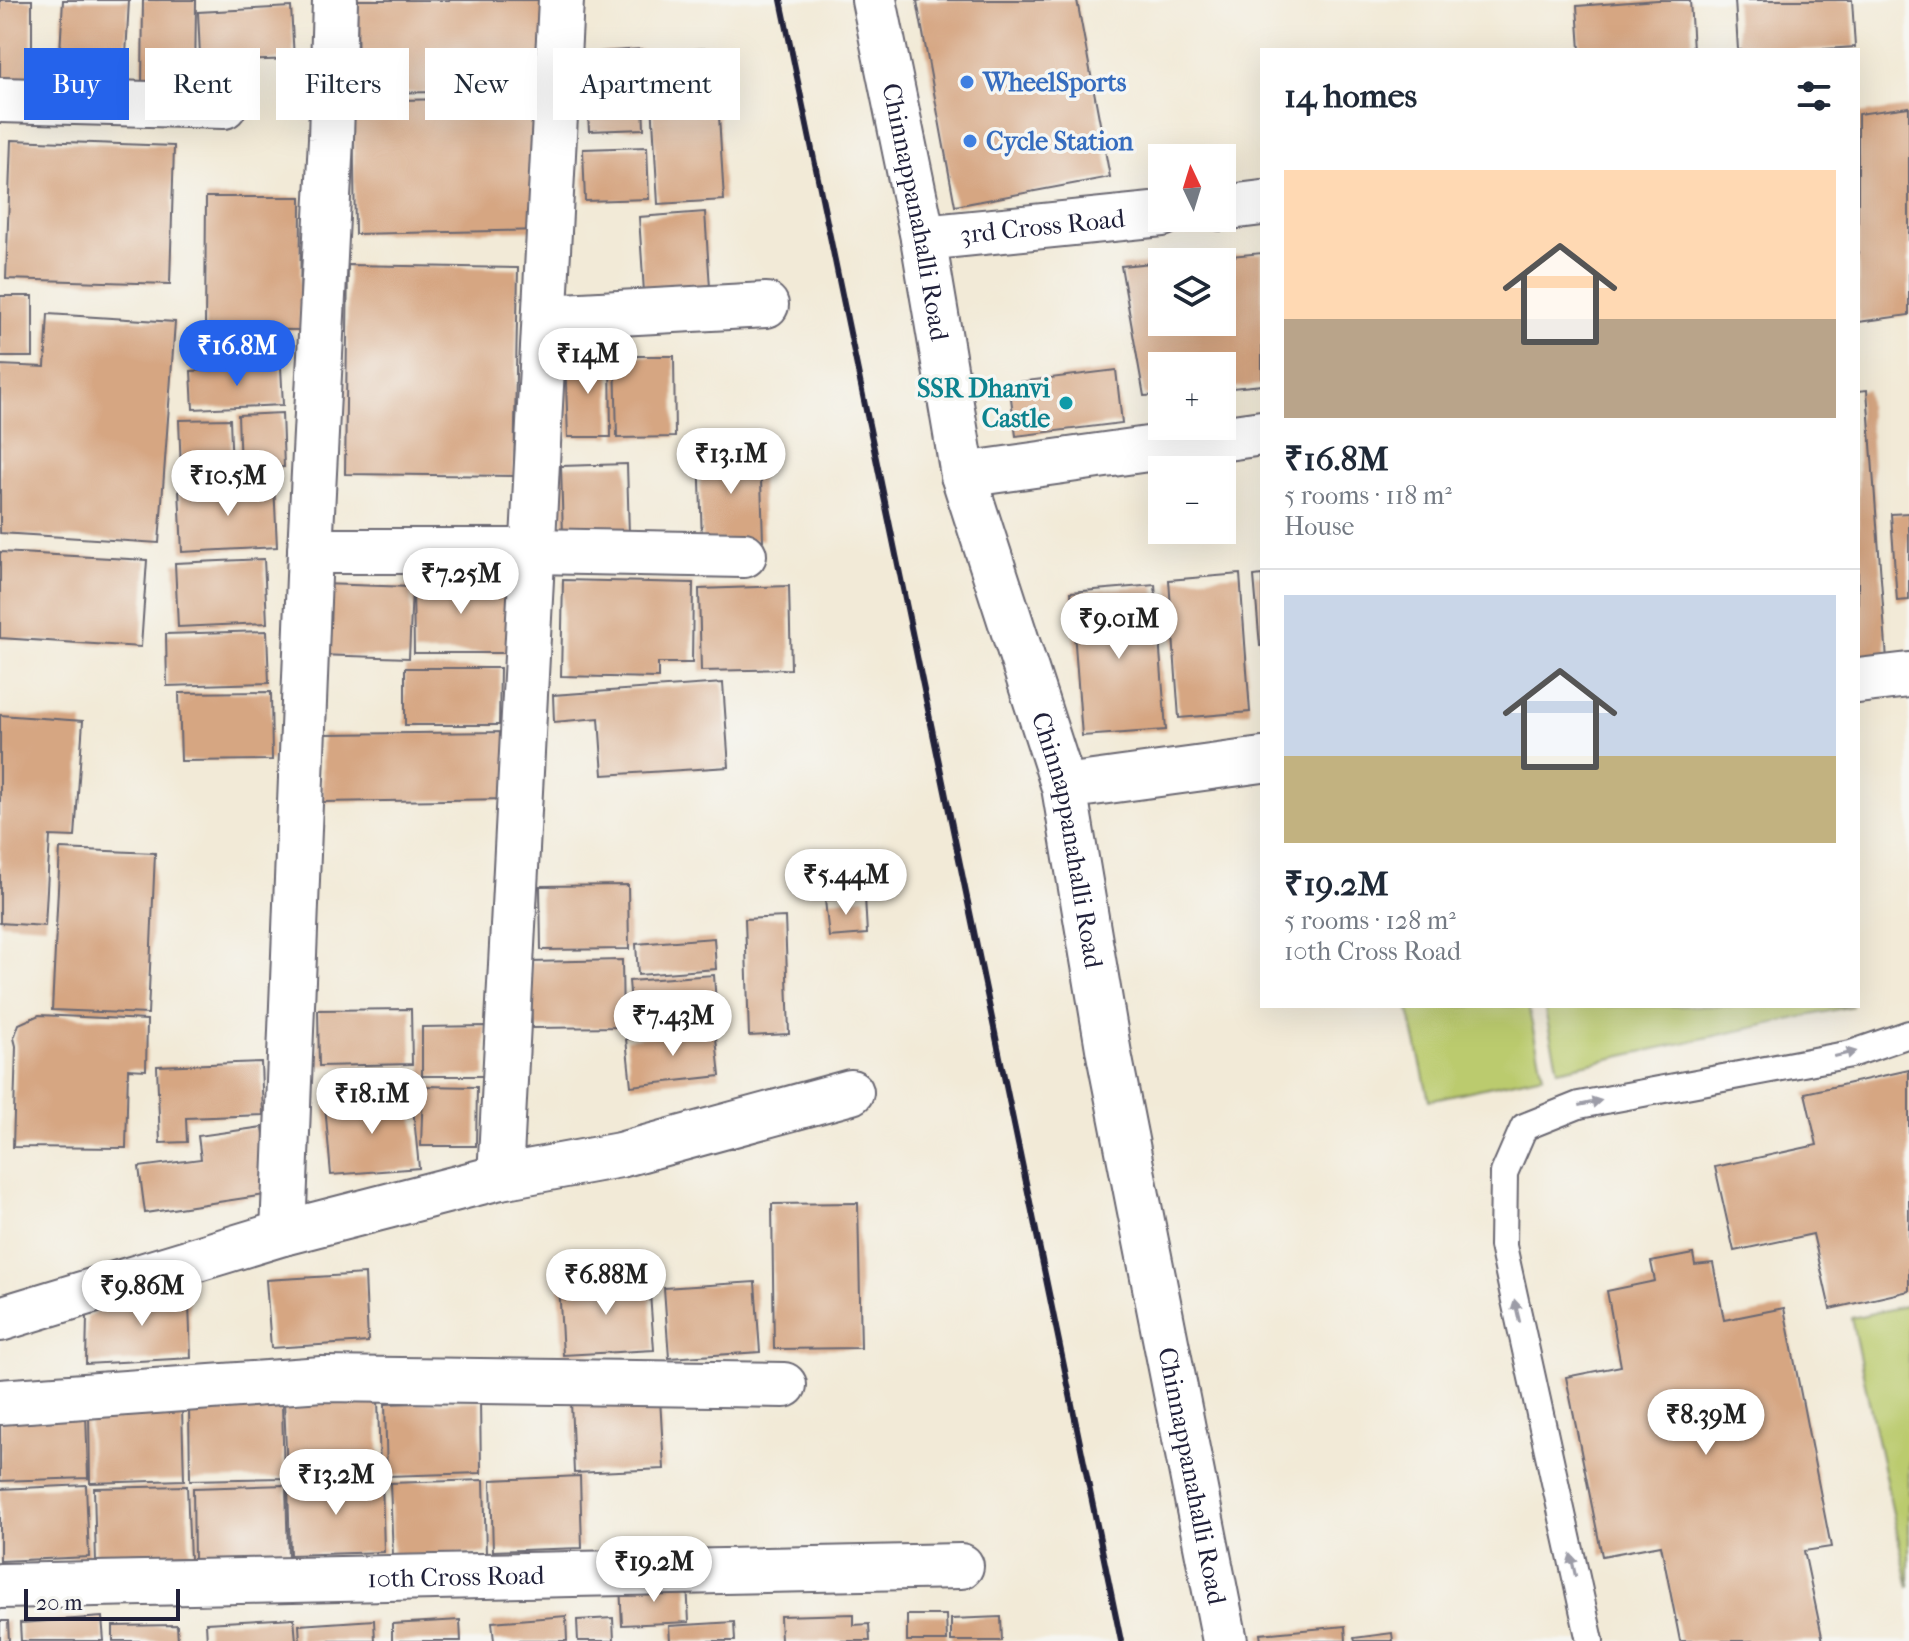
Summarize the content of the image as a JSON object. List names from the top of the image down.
{
  "streets": {
    "street": ["Chinnappanahalli Road", "3rd Cross Road", "10th Cross Road"]
  },
  "crossings": [
    ["Chinnappanahalli Road", "3rd Cross Road"]
  ],
  "places": ["WheelSports", "Cycle Station", "SSR Dhanvi Castle"],
  "scale_bar": "20 m",
  "north": "top",
  "page": {
    "chip": [
      "Buy",
      "Rent",
      "Filters",
      "New",
      "Apartment"
    ],
    "heading": "14 homes",
    "map_buttons": ["+", "−"],
    "list": [
      {
        "name": "₹16.8M",
        "note": "5 rooms · 118 m² · House"
      },
      {
        "name": "₹19.2M",
        "note": "5 rooms · 128 m² · 10th Cross Road"
      }
    ],
    "price": [
      "₹16.8M",
      "₹14M",
      "₹13.1M",
      "₹10.5M",
      "₹7.25M",
      "₹9.01M",
      "₹5.44M",
      "₹7.43M",
      "₹18.1M",
      "₹6.88M",
      "₹9.86M",
      "₹8.39M",
      "₹13.2M",
      "₹19.2M"
    ],
    "scale": "20 m"
  }
}
